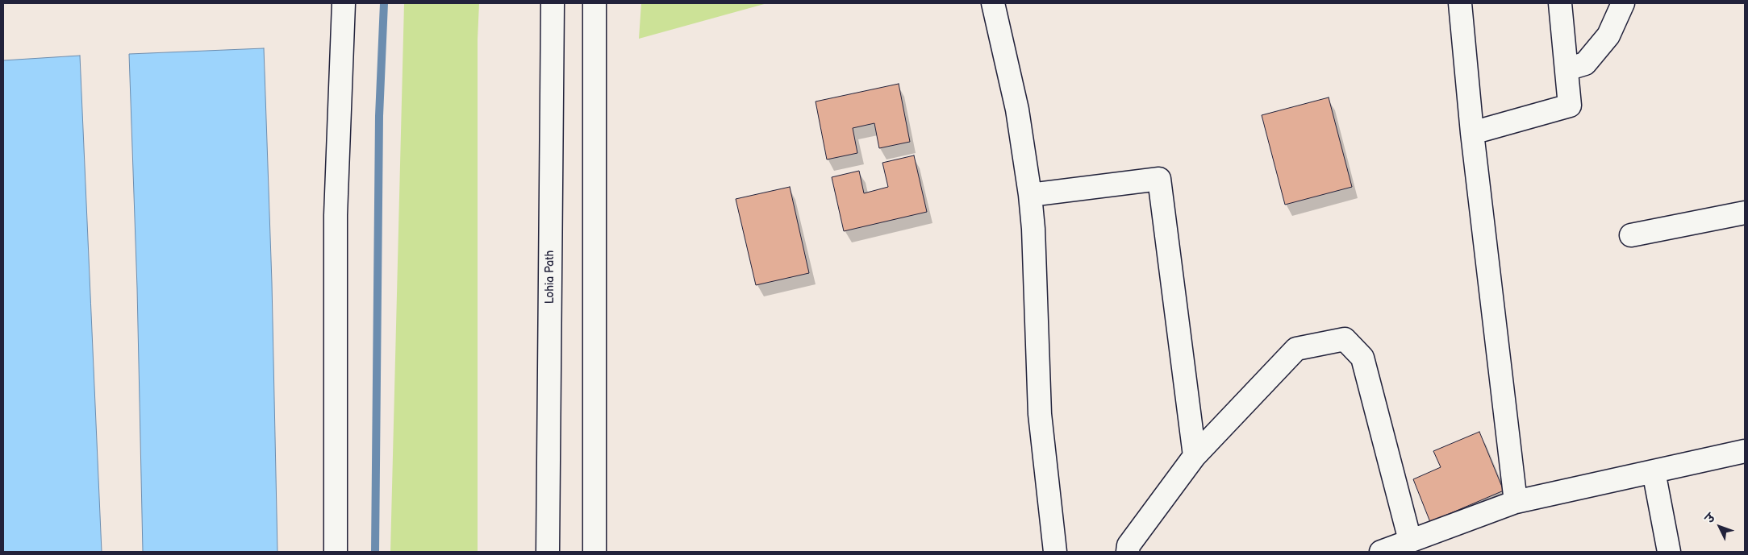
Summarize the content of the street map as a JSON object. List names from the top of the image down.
{
  "streets": {
    "street": ["Lohia Path"]
  },
  "north": "top left"
}
